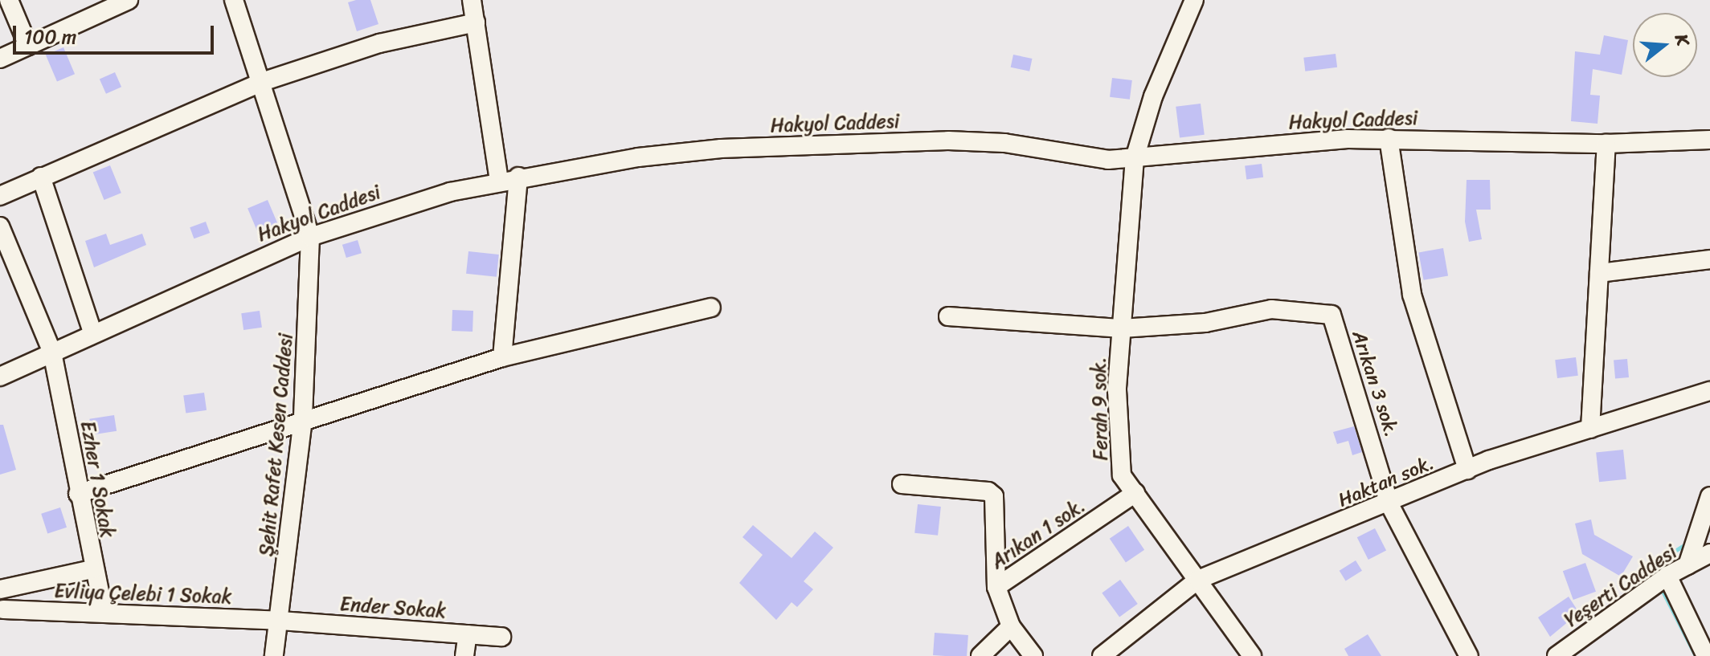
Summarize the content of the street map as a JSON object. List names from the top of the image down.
{
  "streets": {
    "street": [
      "Hakyol Caddesi",
      "Arıkan 3 sok.",
      "Ferah 9 sok.",
      "Şehit Rafet Kesen Caddesi",
      "Ezher 1 Sokak",
      "Haktan sok.",
      "Arıkan 1 sok.",
      "Yeşerti Caddesi",
      "Evliya Çelebi 1 Sokak",
      "Ender Sokak"
    ]
  },
  "crossings": [
    ["Hakyol Caddesi", "Ferah 9 sok."],
    ["Hakyol Caddesi", "Şehit Rafet Kesen Caddesi"],
    ["Hakyol Caddesi", "Ezher 1 Sokak"],
    ["Arıkan 3 sok.", "Ferah 9 sok."],
    ["Arıkan 3 sok.", "Haktan sok."],
    ["Ferah 9 sok.", "Haktan sok."],
    ["Ferah 9 sok.", "Arıkan 1 sok."],
    ["Şehit Rafet Kesen Caddesi", "Evliya Çelebi 1 Sokak"],
    ["Şehit Rafet Kesen Caddesi", "Ender Sokak"],
    ["Ezher 1 Sokak", "Evliya Çelebi 1 Sokak"],
    ["Evliya Çelebi 1 Sokak", "Ender Sokak"]
  ],
  "scale_bar": "100 m",
  "north": "right"
}
